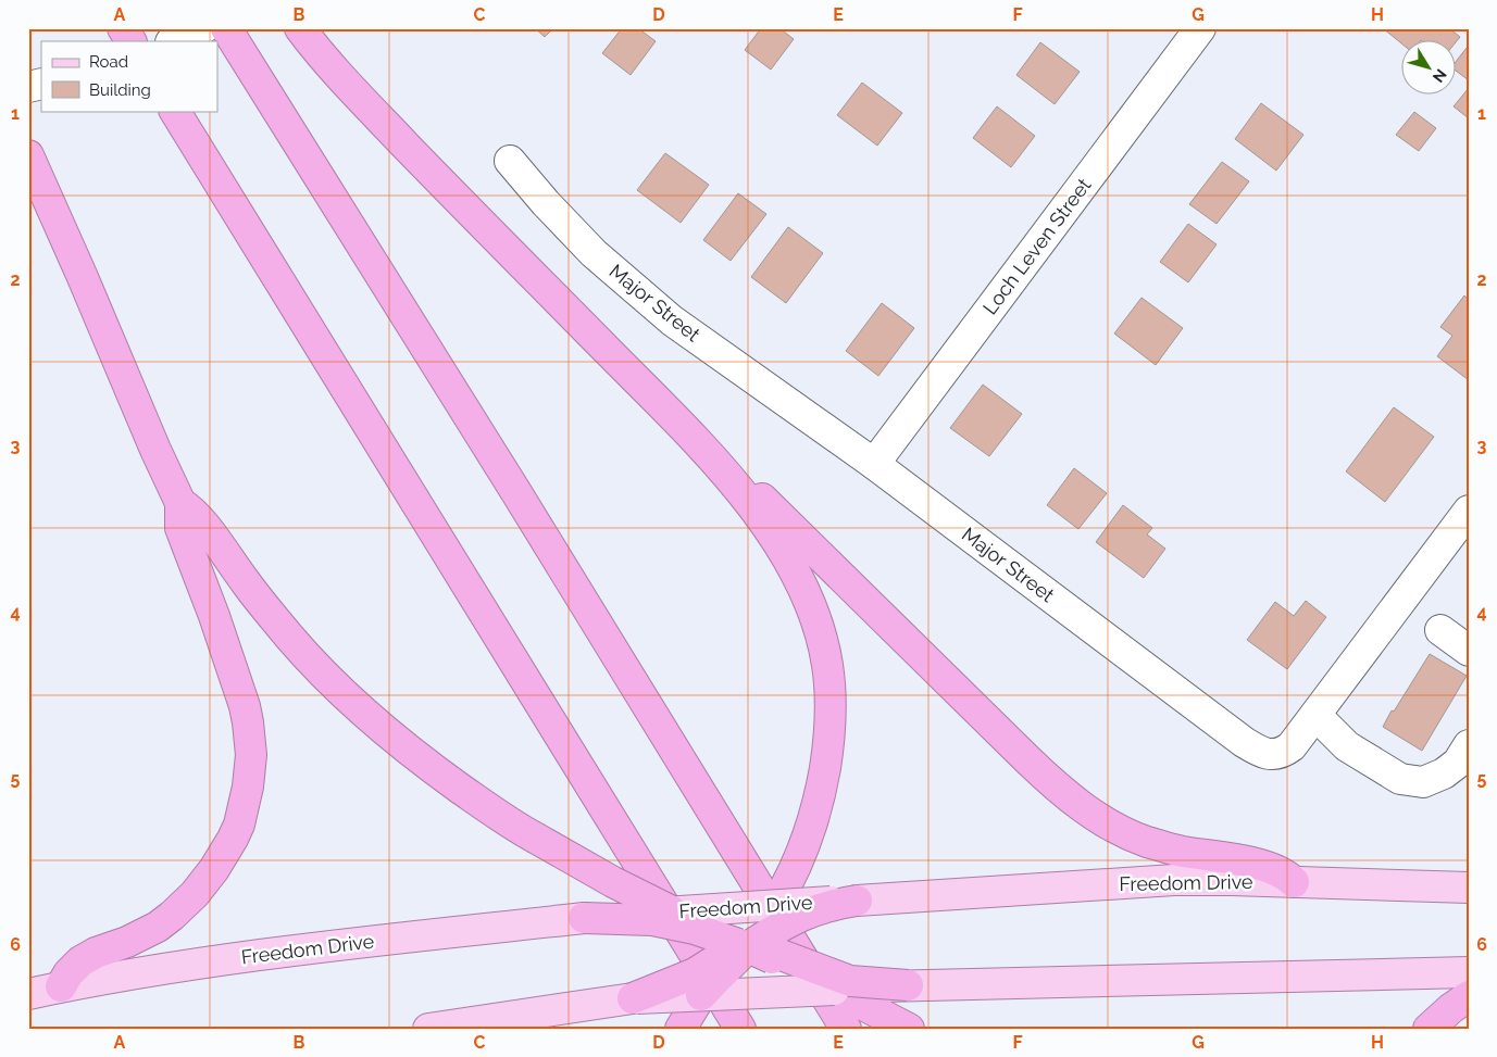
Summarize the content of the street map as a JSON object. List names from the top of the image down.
{
  "streets": {
    "main road": ["Freedom Drive"],
    "street": ["Loch Leven Street", "Major Street"]
  },
  "crossings": [
    ["Loch Leven Street", "Major Street"]
  ],
  "legend": ["Road", "Building"],
  "north": "bottom right",
  "grid": {
    "columns": [
      "A",
      "B",
      "C",
      "D",
      "E",
      "F",
      "G",
      "H"
    ],
    "rows": [
      "1",
      "2",
      "3",
      "4",
      "5",
      "6"
    ]
  }
}
